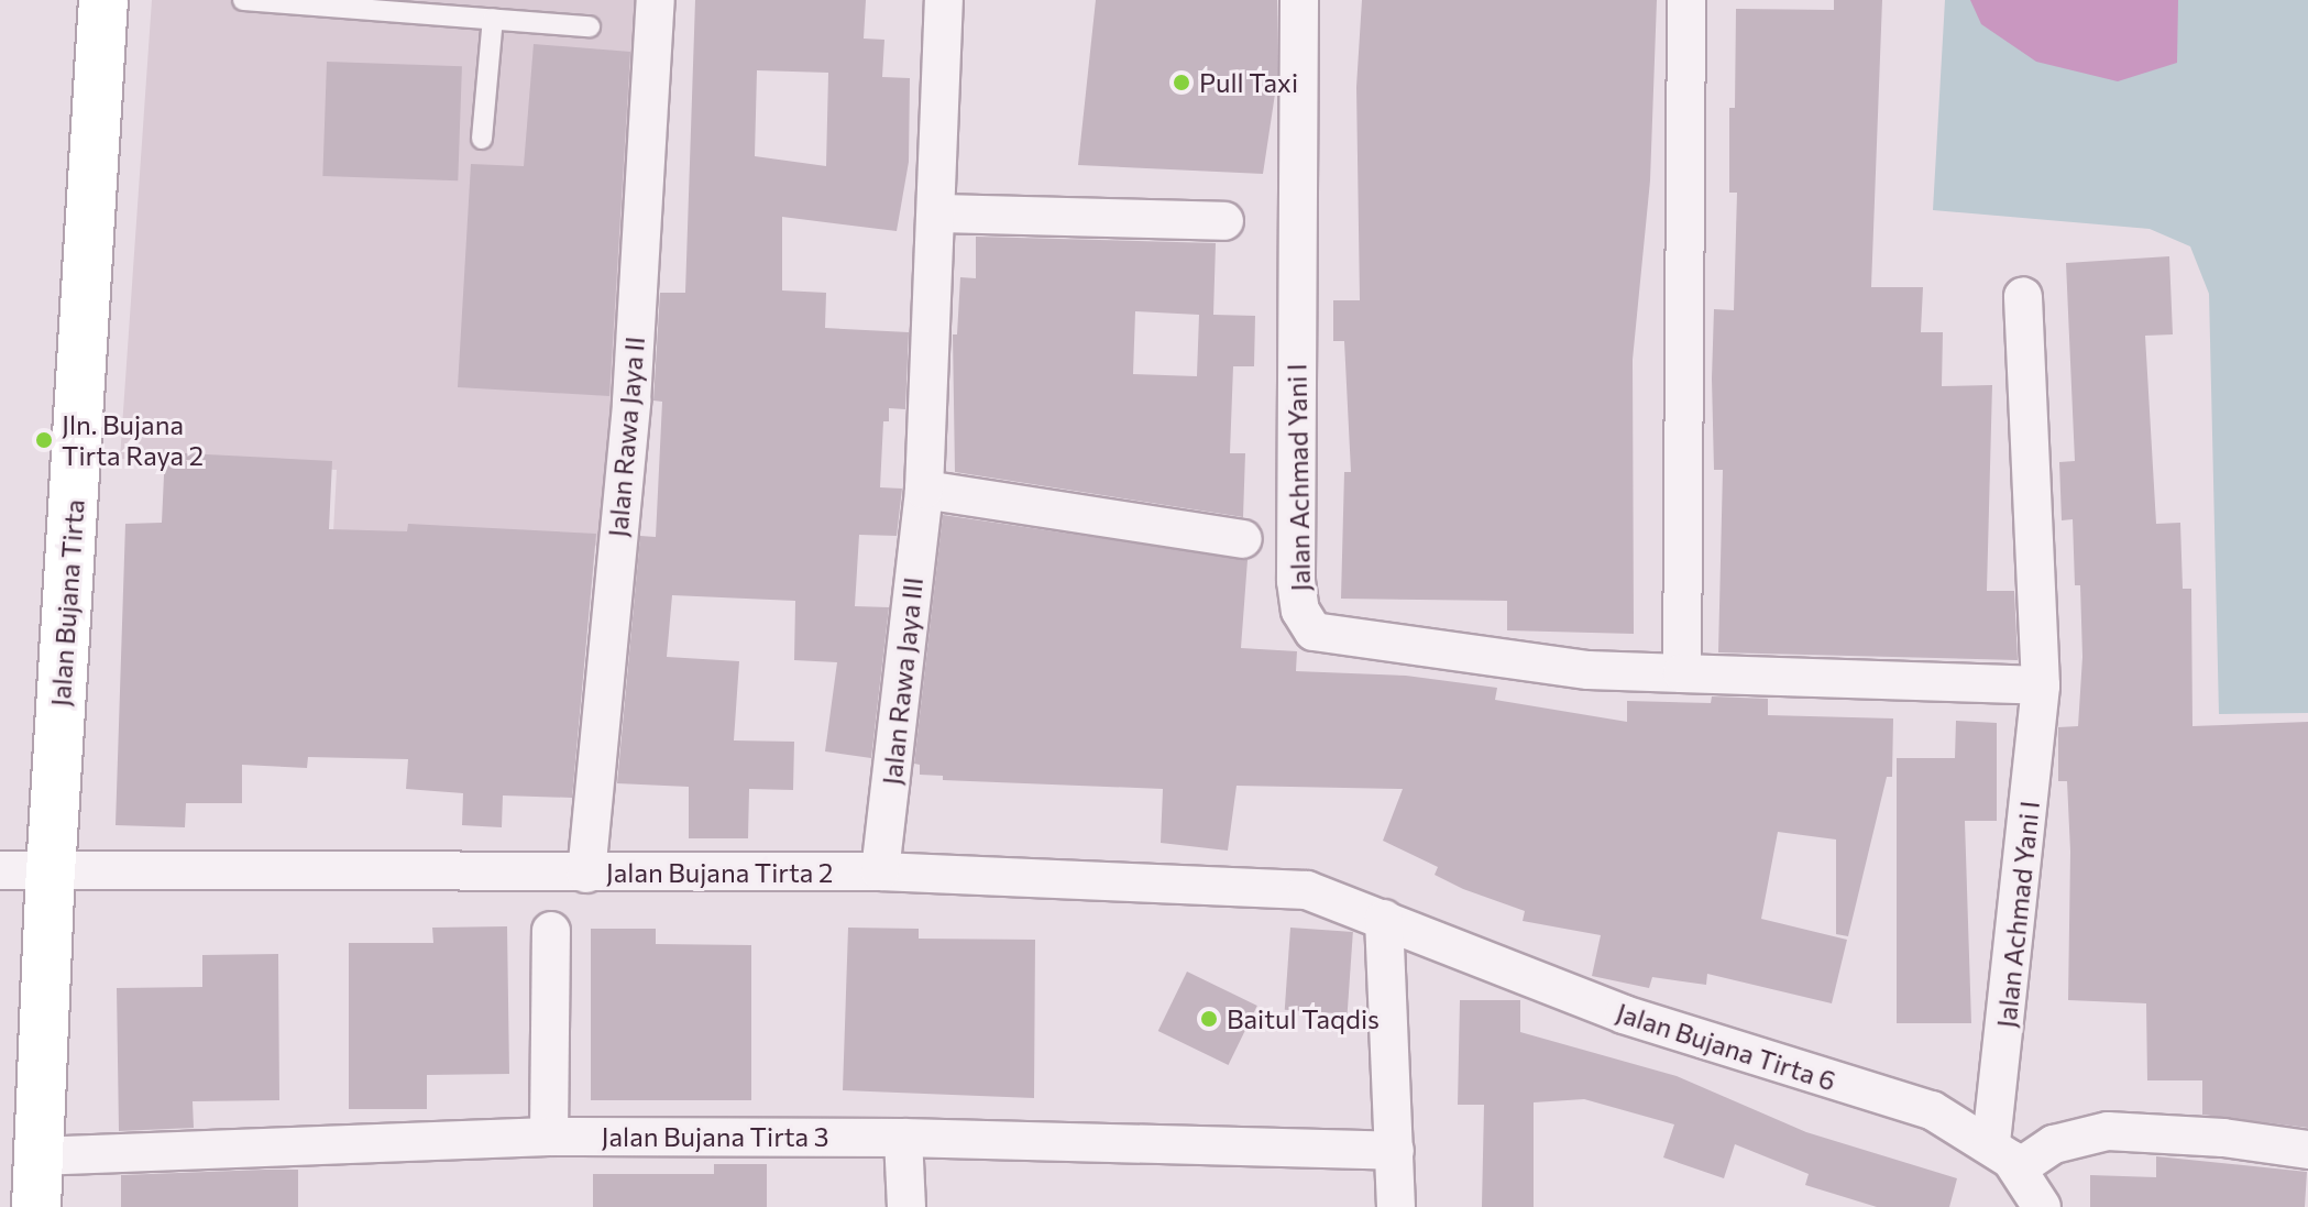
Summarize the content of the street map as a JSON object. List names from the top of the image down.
{
  "streets": {
    "street": [
      "Jalan Rawa Jaya II",
      "Jalan Achmad Yani I",
      "Jalan Bujana Tirta",
      "Jalan Rawa Jaya III",
      "Jalan Bujana Tirta 2",
      "Jalan Bujana Tirta 6",
      "Jalan Bujana Tirta 3"
    ]
  },
  "crossings": [
    ["Jalan Rawa Jaya II", "Jalan Bujana Tirta 2"],
    ["Jalan Achmad Yani I", "Jalan Bujana Tirta 6"],
    ["Jalan Bujana Tirta", "Jalan Bujana Tirta 2"],
    ["Jalan Bujana Tirta", "Jalan Bujana Tirta 3"],
    ["Jalan Rawa Jaya III", "Jalan Bujana Tirta 2"],
    ["Jalan Bujana Tirta 2", "Jalan Bujana Tirta 6"]
  ],
  "places": ["Pull Taxi", "Jln. Bujana Tirta Raya 2", "Baitul Taqdis"]
}
